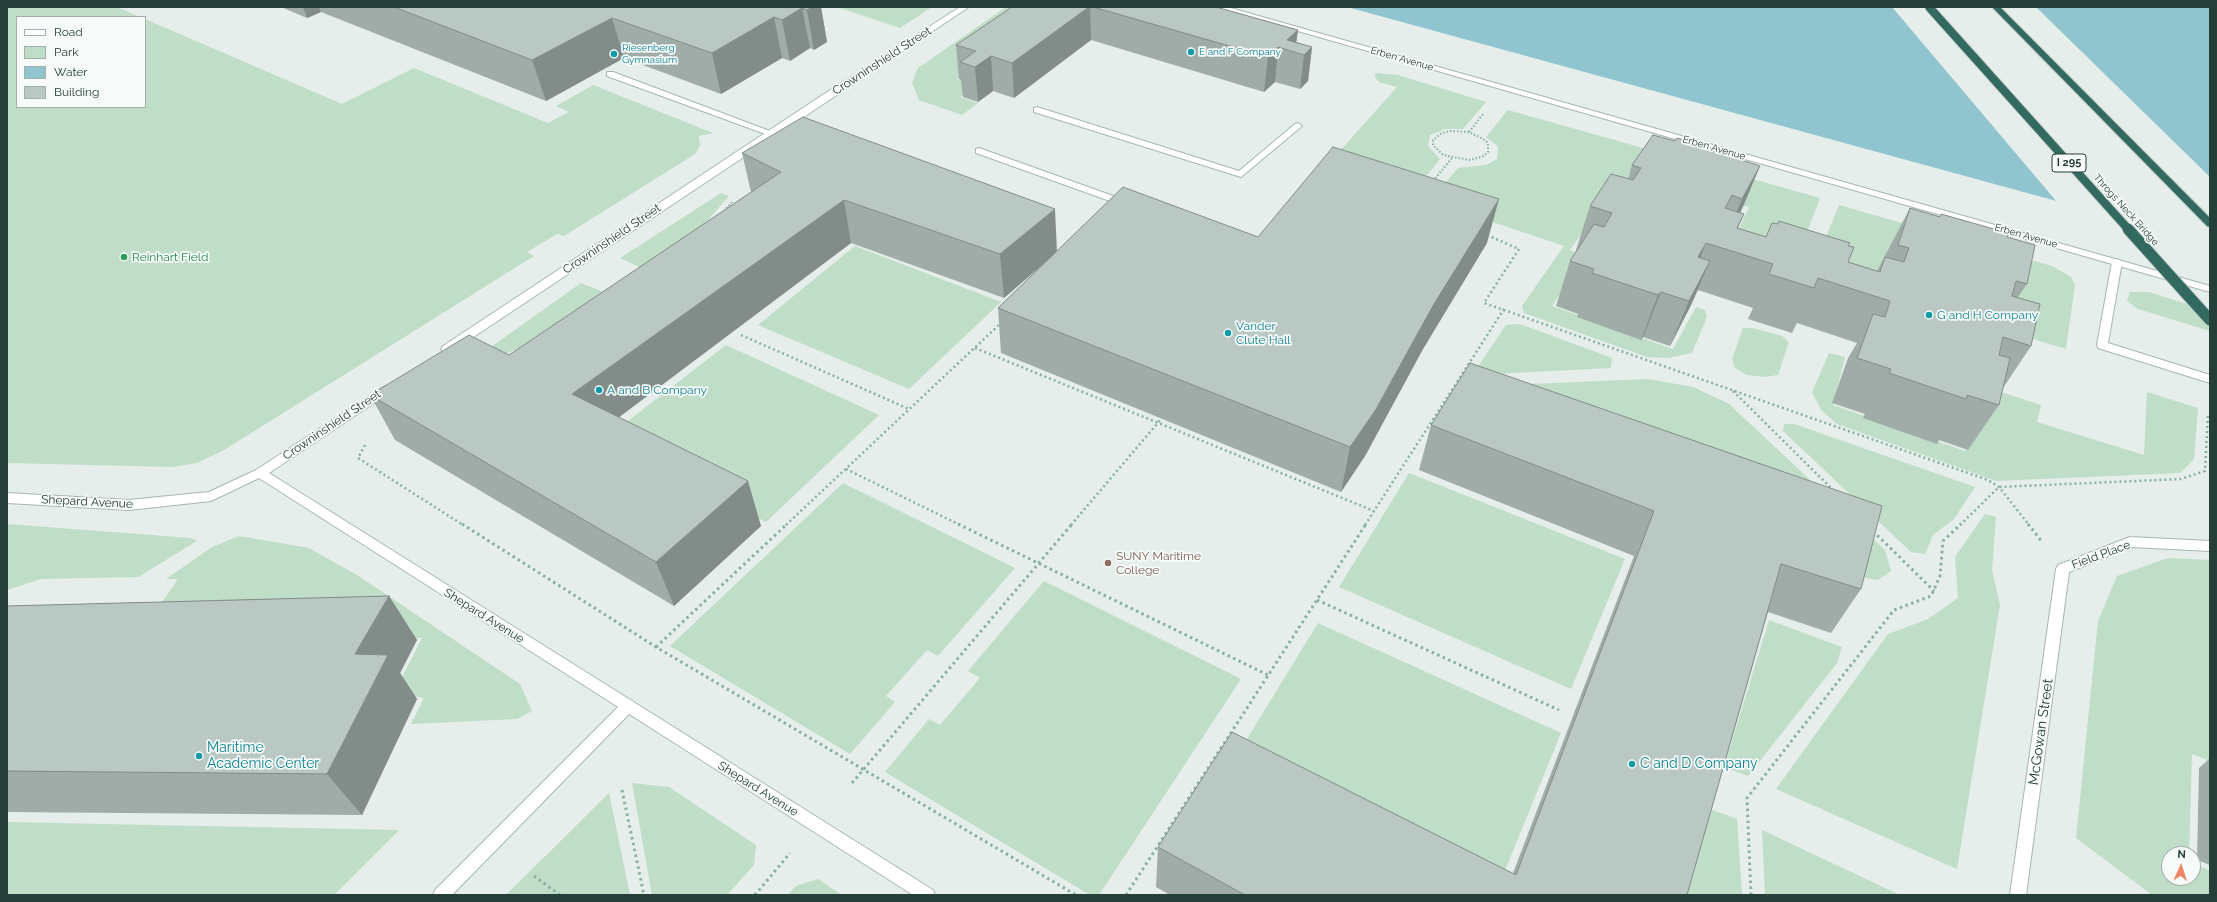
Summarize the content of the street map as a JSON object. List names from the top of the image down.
{
  "streets": {
    "highway": ["I 295", "Throgs Neck Bridge"],
    "street": [
      "Erben Avenue",
      "Crowninshield Street",
      "Shepard Avenue",
      "Field Place",
      "McGowan Street"
    ]
  },
  "crossings": [
    ["Crowninshield Street", "Shepard Avenue"],
    ["Field Place", "McGowan Street"]
  ],
  "places": [
    "E and F Company",
    "Riesenberg Gymnasium",
    "Reinhart Field",
    "G and H Company",
    "Vander Clute Hall",
    "A and B Company",
    "SUNY Maritime College",
    "Maritime Academic Center",
    "C and D Company"
  ],
  "legend": [
    "Road",
    "Park",
    "Water",
    "Building"
  ],
  "north": "top"
}
